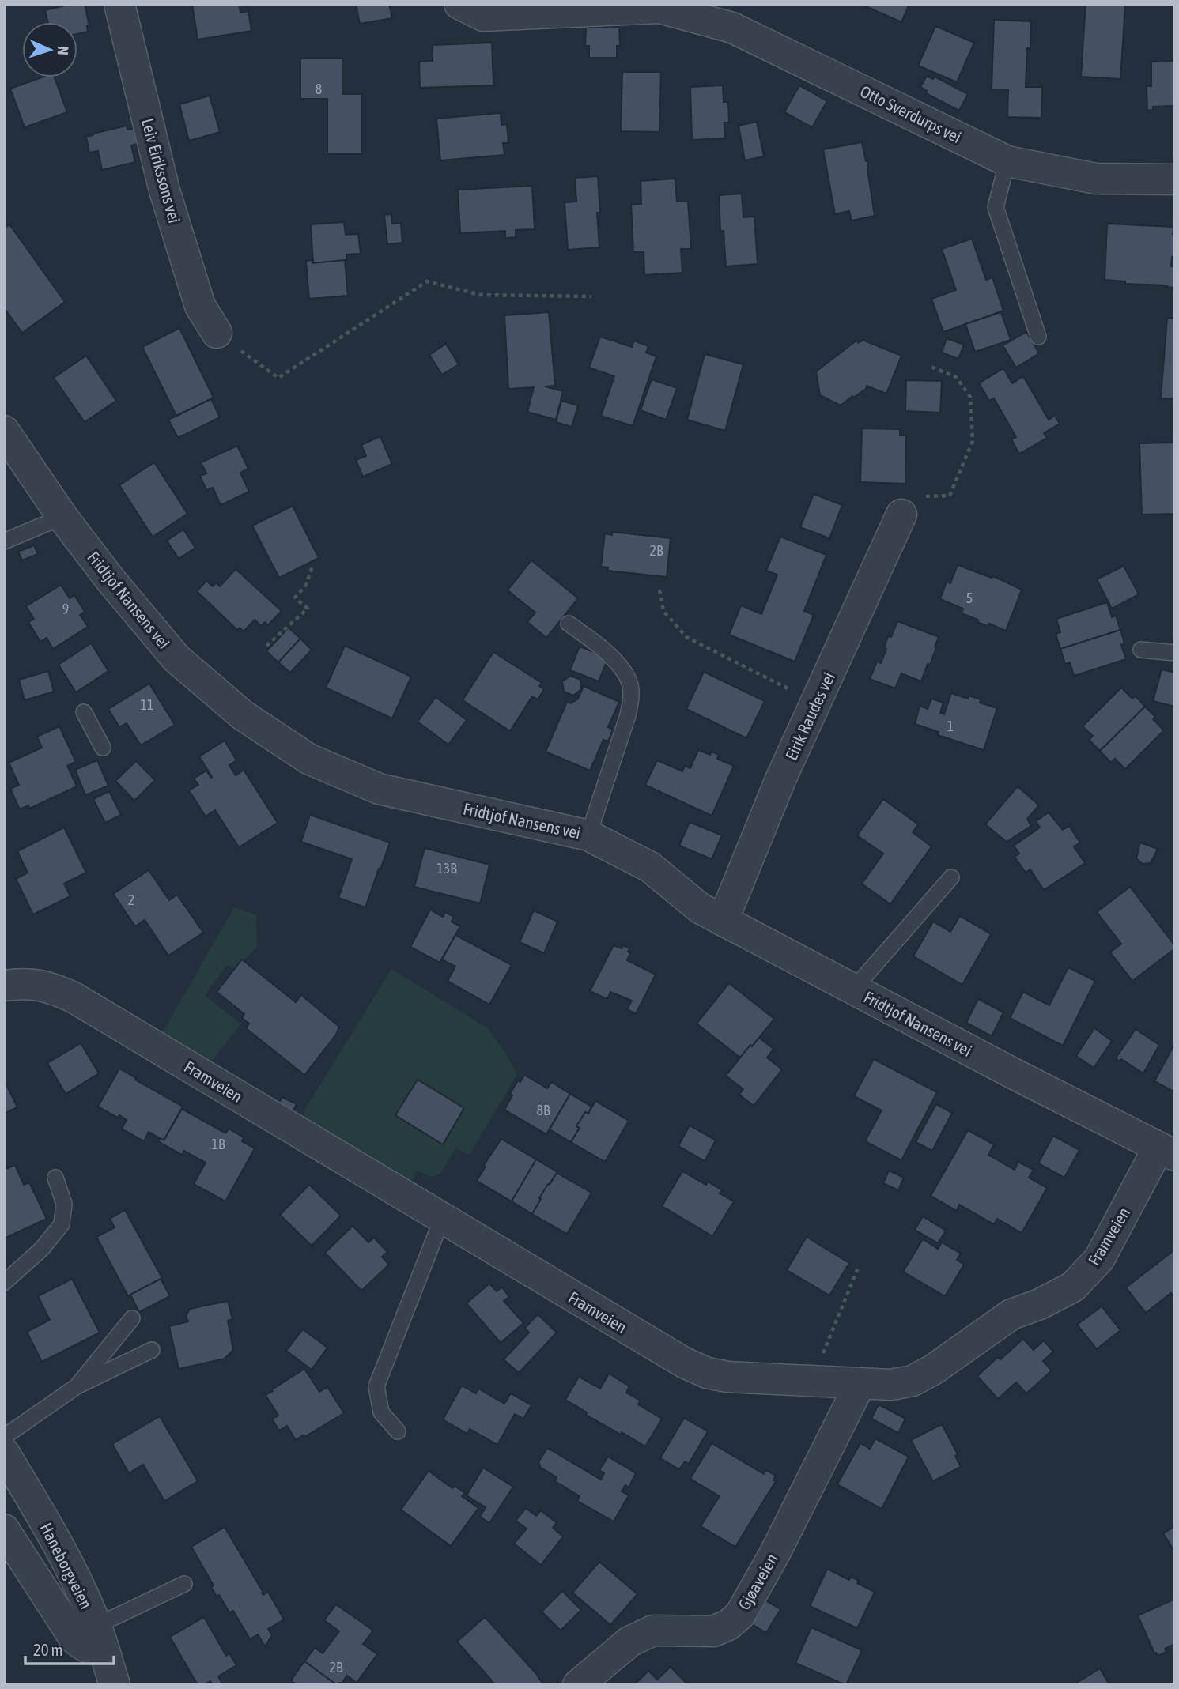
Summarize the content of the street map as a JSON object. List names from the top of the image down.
{
  "streets": {
    "street": [
      "Otto Sverdurps vei",
      "Leiv Eirikssons vei",
      "Fridtjof Nansens vei",
      "Eirik Raudes vei",
      "Framveien",
      "Haneborgveien",
      "Gjøaveien"
    ]
  },
  "crossings": [
    ["Fridtjof Nansens vei", "Eirik Raudes vei"],
    ["Fridtjof Nansens vei", "Framveien"],
    ["Framveien", "Gjøaveien"]
  ],
  "house_numbers": [
    "8",
    "2B",
    "5",
    "9",
    "11",
    "1",
    "13B",
    "2",
    "8B",
    "1B",
    "2B"
  ],
  "scale_bar": "20 m",
  "north": "right"
}
